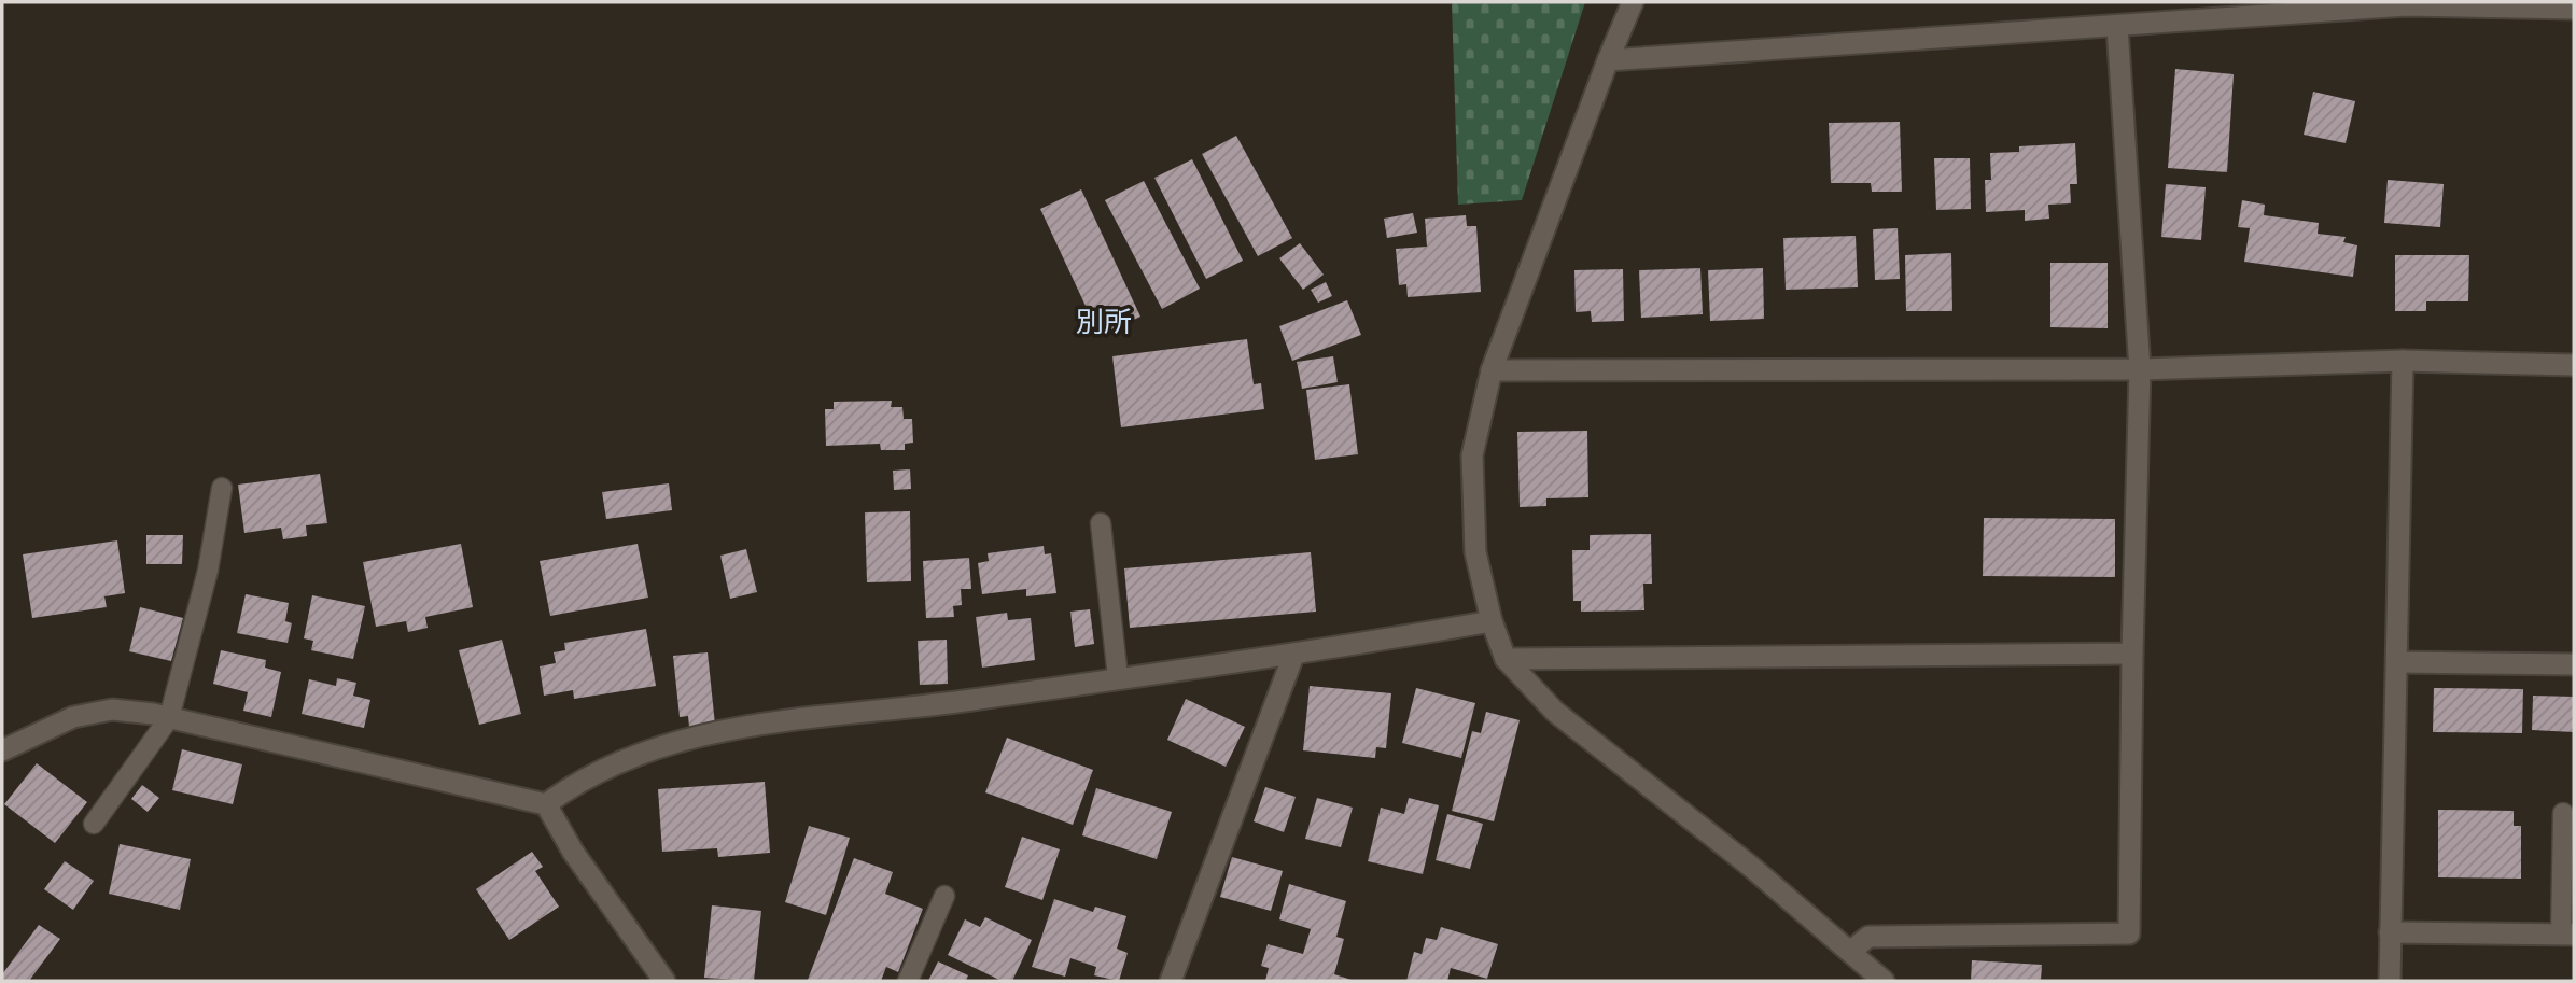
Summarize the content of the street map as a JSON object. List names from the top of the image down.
{
  "districts": ["別所"]
}
